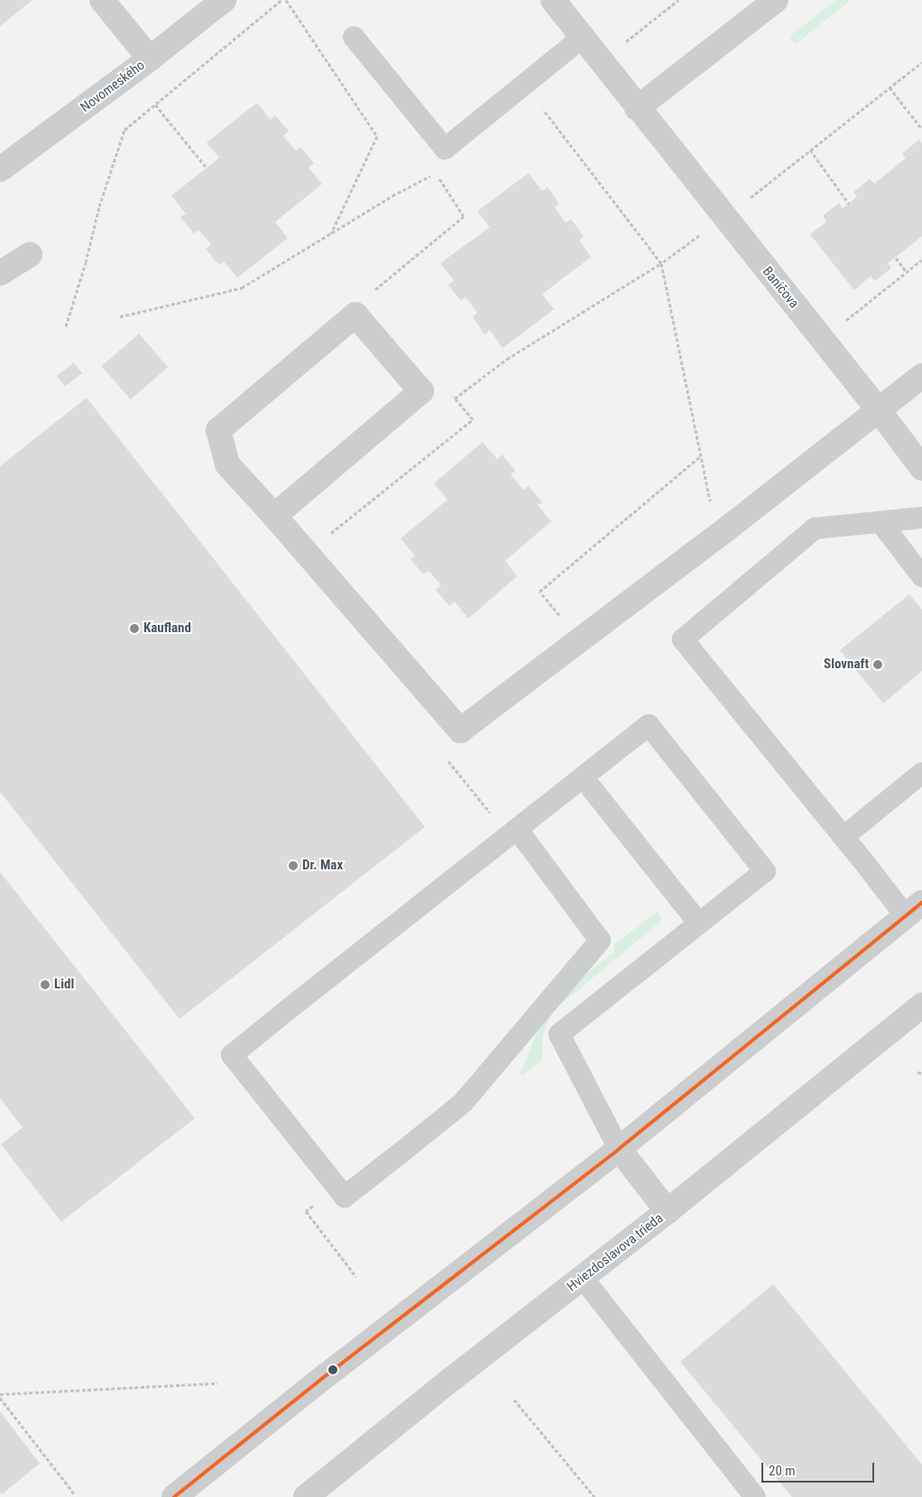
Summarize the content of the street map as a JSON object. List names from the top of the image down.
{
  "streets": {
    "street": ["Novomeského", "Baničova", "Hviezdoslavova trieda"]
  },
  "places": [
    "Kaufland",
    "Slovnaft",
    "Dr. Max",
    "Lidl"
  ],
  "scale_bar": "20 m"
}
